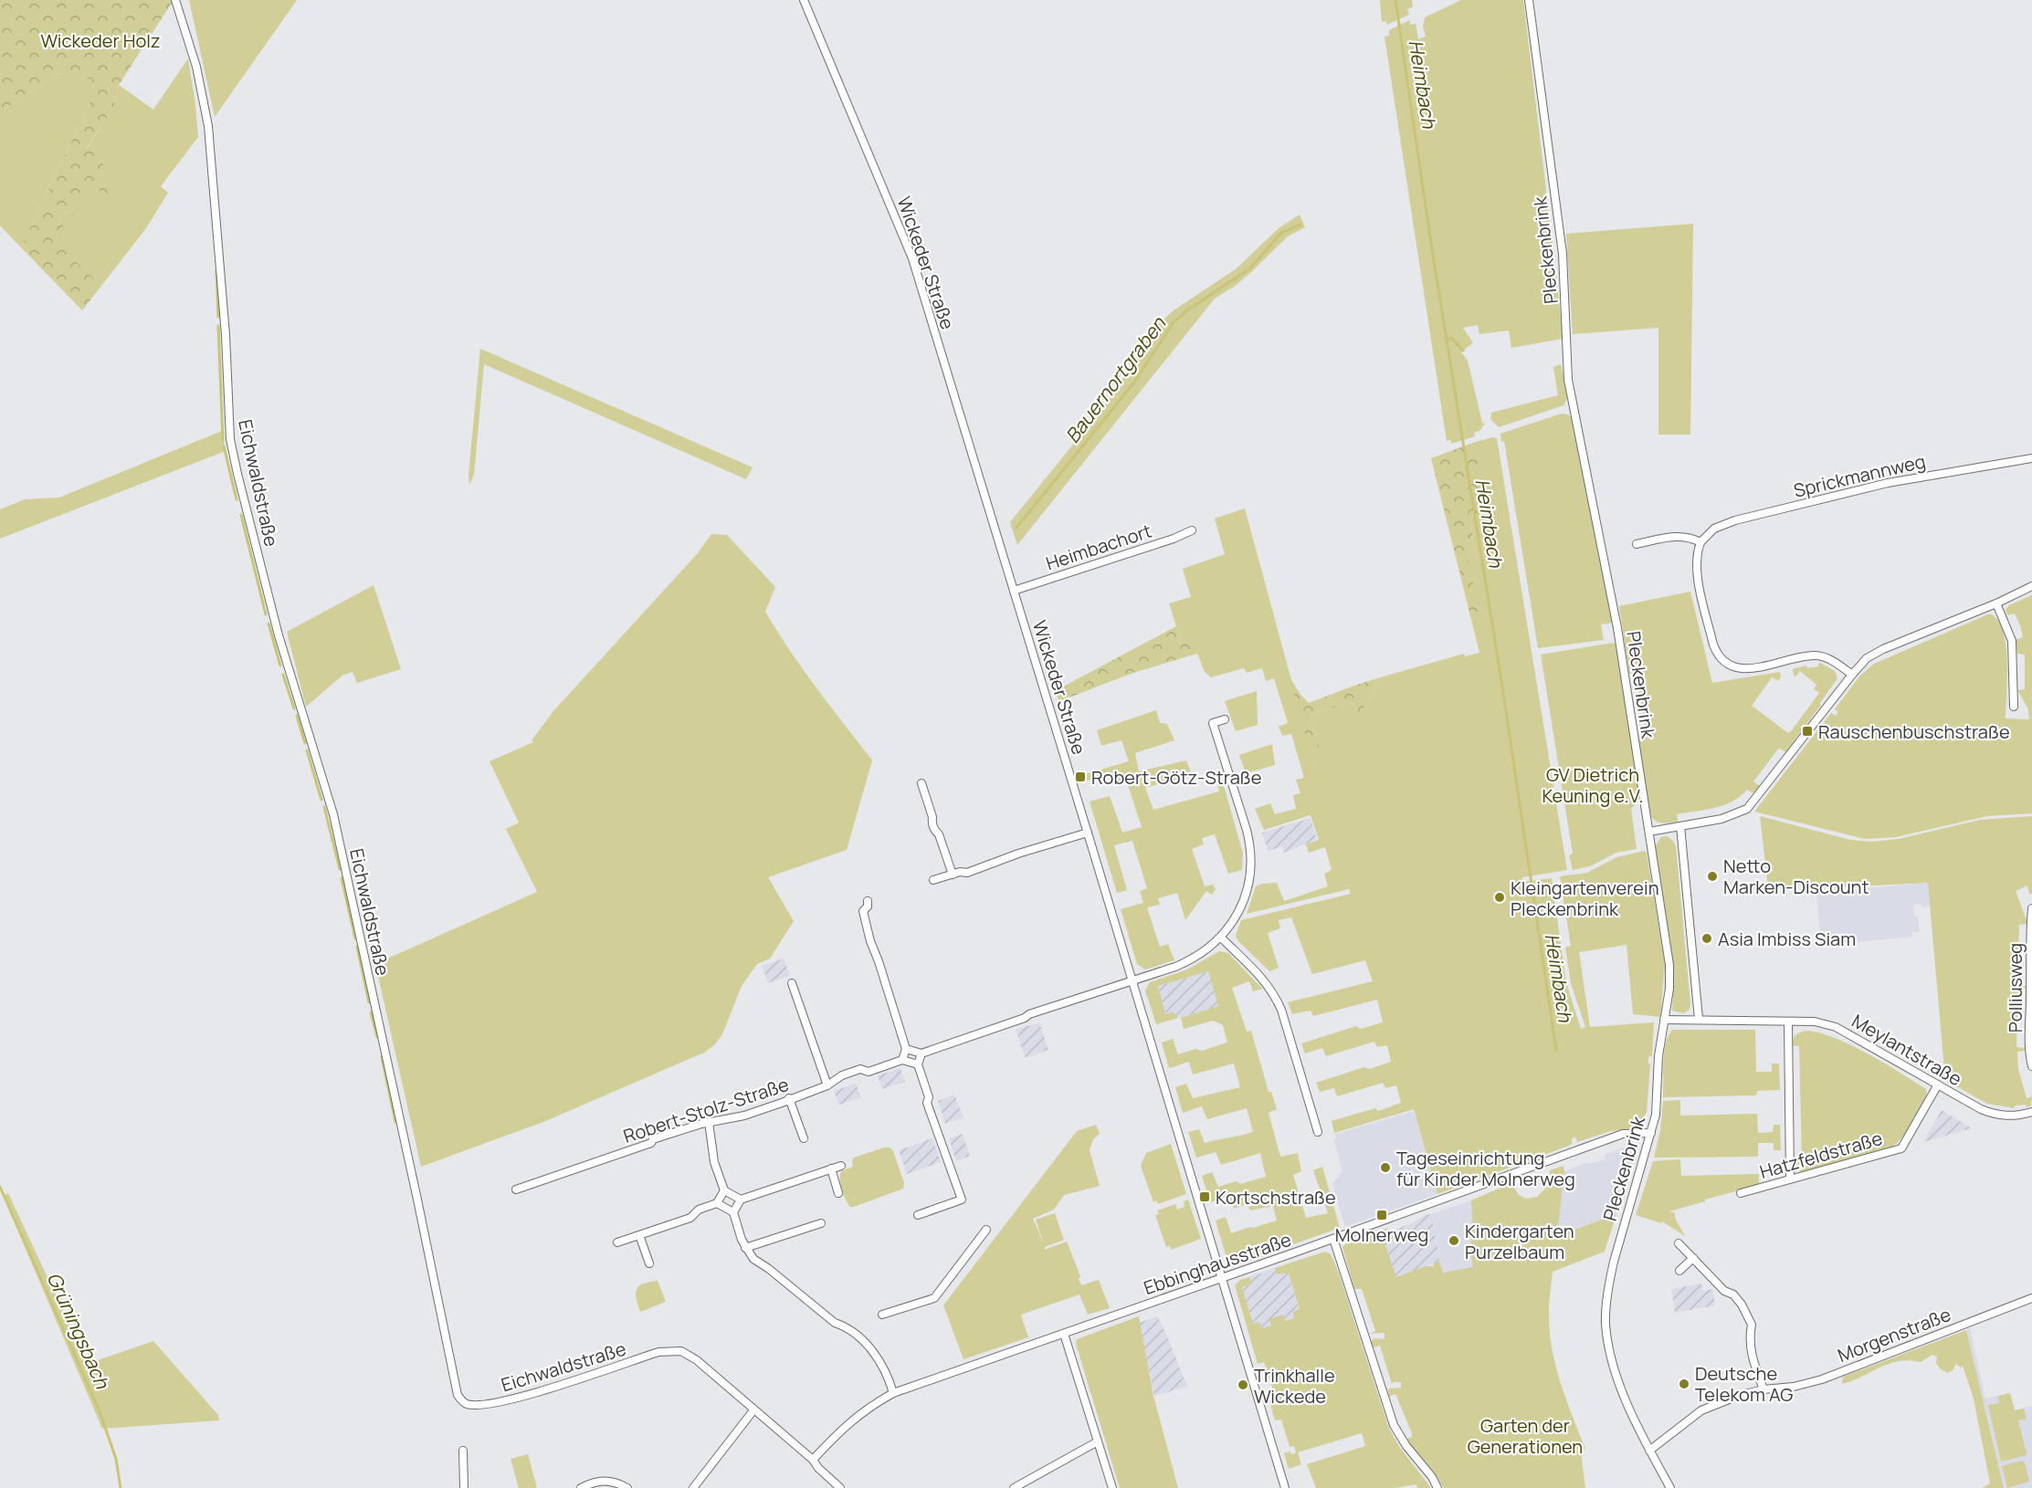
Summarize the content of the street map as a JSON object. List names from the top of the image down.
{
  "streets": {
    "street": [
      "Pleckenbrink",
      "Wickeder Straße",
      "Sprickmannweg",
      "Eichwaldstraße",
      "Heimbachort",
      "Polliusweg",
      "Meylantstraße",
      "Robert-Stolz-Straße",
      "Hatzfeldstraße",
      "Ebbinghausstraße",
      "Morgenstraße"
    ]
  },
  "crossings": [
    ["Pleckenbrink", "Meylantstraße"],
    ["Pleckenbrink", "Ebbinghausstraße"],
    ["Pleckenbrink", "Morgenstraße"],
    ["Wickeder Straße", "Heimbachort"],
    ["Wickeder Straße", "Ebbinghausstraße"],
    ["Eichwaldstraße", "Ebbinghausstraße"],
    ["Meylantstraße", "Hatzfeldstraße"]
  ],
  "water": ["Heimbach", "Bauernortgraben", "Grüningsbach"],
  "parks": ["Wickeder Holz", "GV Dietrich Keuning e.V.", "Garten der Generationen"],
  "places": {
    "transit": [
      "Rauschenbuschstraße",
      "Robert-Götz-Straße",
      "Kortschstraße",
      "Molnerweg"
    ],
    "other": [
      "Netto Marken-Discount",
      "Kleingartenverein Pleckenbrink",
      "Asia Imbiss Siam",
      "Tageseinrichtung für Kinder Molnerweg",
      "Kindergarten Purzelbaum",
      "Deutsche Telekom AG",
      "Trinkhalle Wickede"
    ]
  }
}
